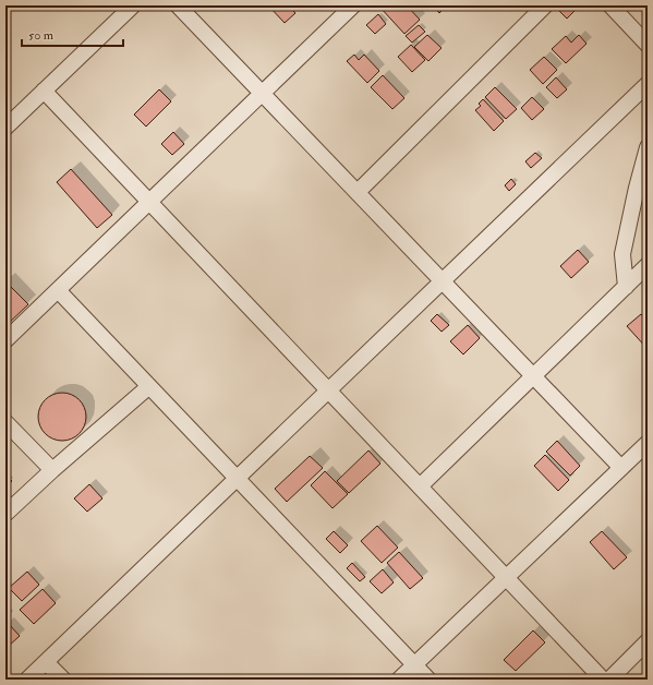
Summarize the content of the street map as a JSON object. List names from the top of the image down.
{
  "scale_bar": "50 m"
}
